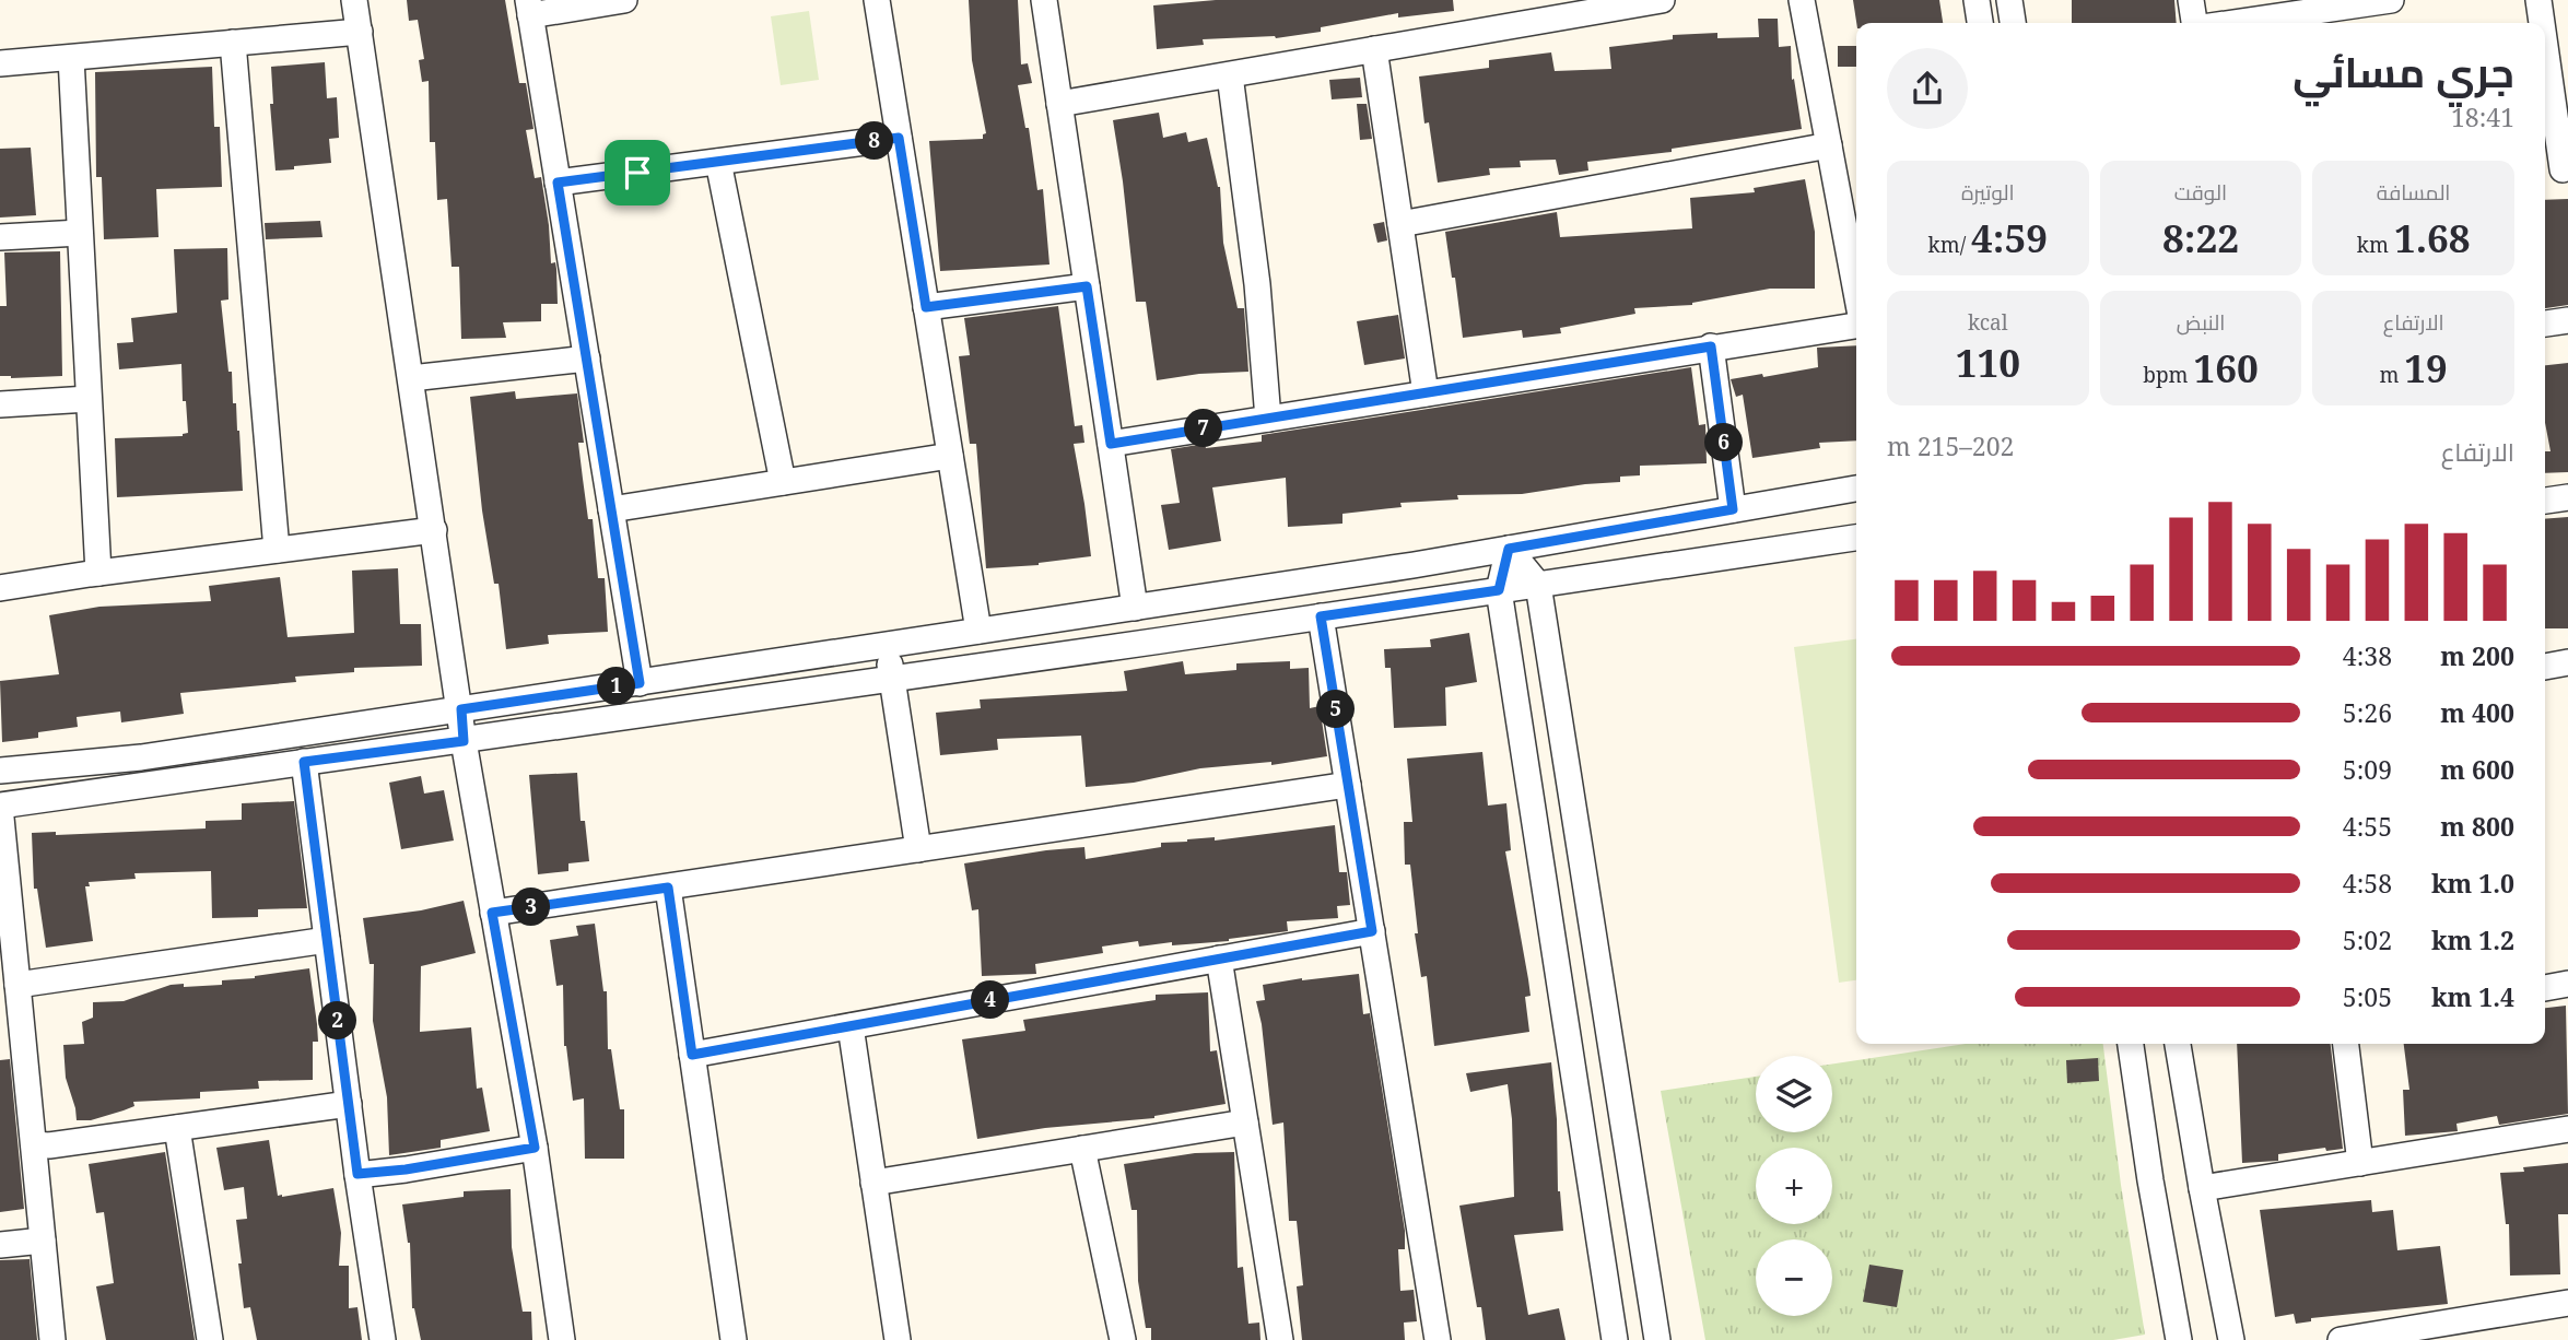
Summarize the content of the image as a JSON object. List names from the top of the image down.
{
  "page": {
    "heading": ["جري مسائي", "18:41"],
    "pins": [
      "8",
      "7",
      "6",
      "1",
      "5",
      "3",
      "4",
      "2"
    ],
    "stats": [
      ["المسافة", "1.68 km"],
      ["الوقت", "8:22"],
      ["الوتيرة", "4:59 /km"],
      ["الارتفاع", "19 m"],
      ["النبض", "160 bpm"],
      ["kcal", "110"]
    ],
    "chart": ["الارتفاع", "202–215 m"],
    "list": [
      {
        "name": "200 m",
        "note": "4:38"
      },
      {
        "name": "400 m",
        "note": "5:26"
      },
      {
        "name": "600 m",
        "note": "5:09"
      },
      {
        "name": "800 m",
        "note": "4:55"
      },
      {
        "name": "1.0 km",
        "note": "4:58"
      },
      {
        "name": "1.2 km",
        "note": "5:02"
      },
      {
        "name": "1.4 km",
        "note": "5:05"
      }
    ],
    "map_buttons": ["+", "−"]
  }
}
